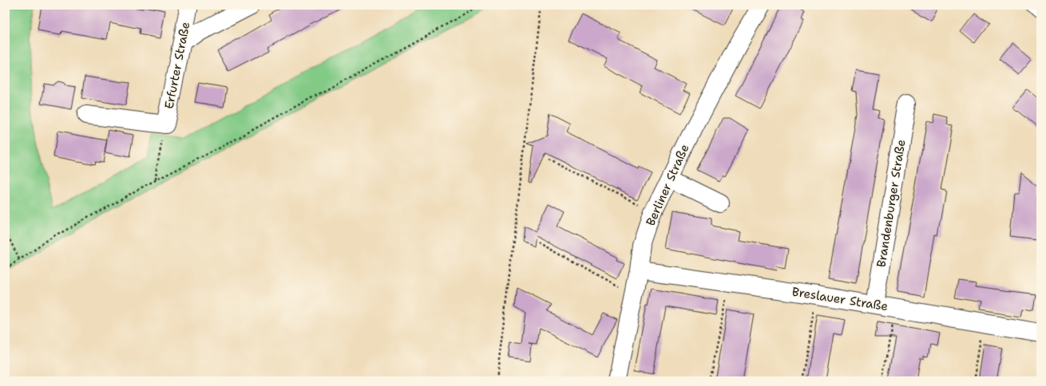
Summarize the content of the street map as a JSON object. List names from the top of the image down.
{
  "streets": {
    "street": [
      "Erfurter Straße",
      "Berliner Straße",
      "Brandenburger Straße",
      "Breslauer Straße"
    ]
  },
  "crossings": [
    ["Berliner Straße", "Breslauer Straße"],
    ["Brandenburger Straße", "Breslauer Straße"]
  ]
}
